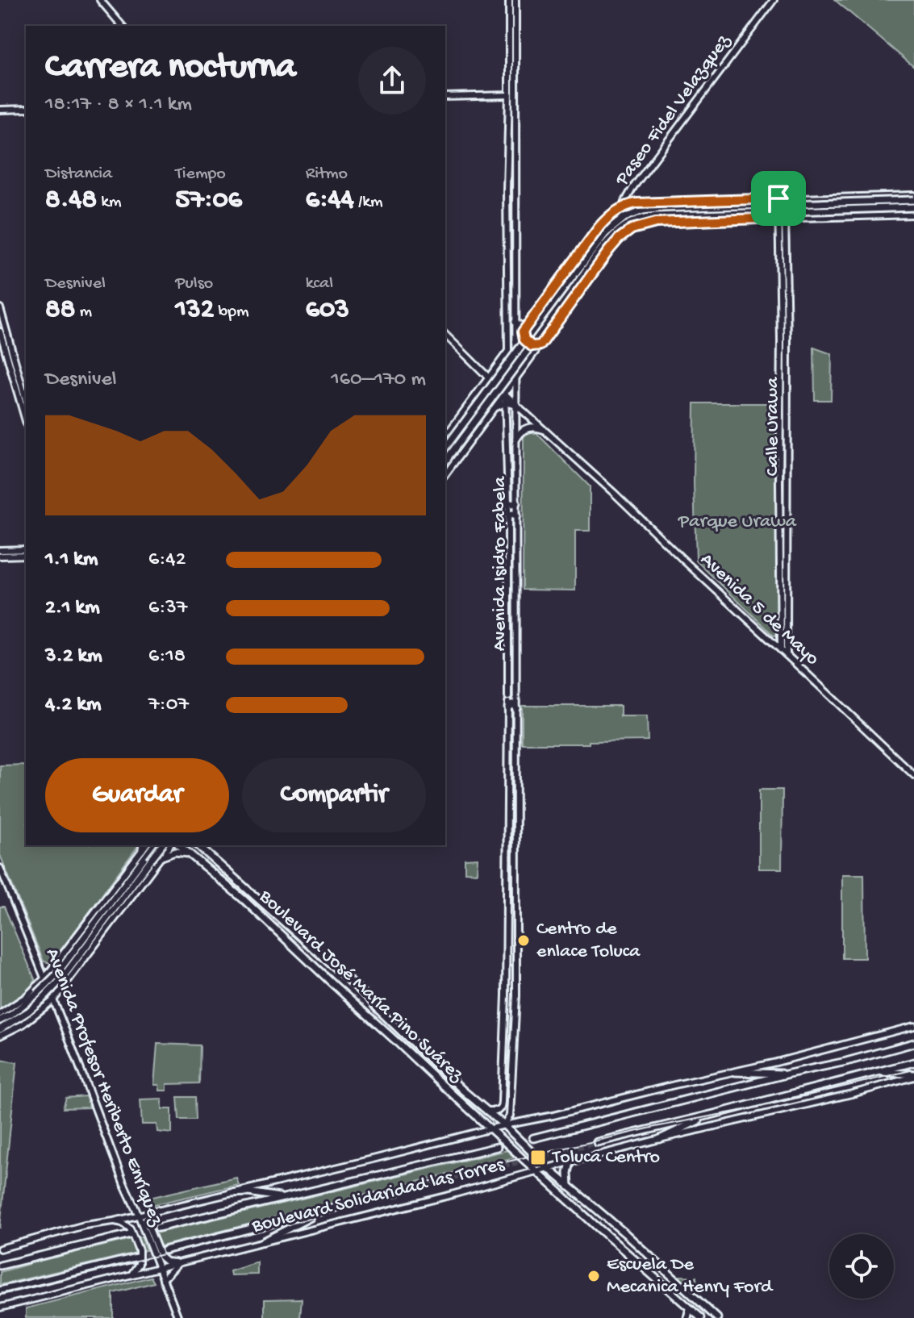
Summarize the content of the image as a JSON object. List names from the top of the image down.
{
  "streets": {
    "main road": [
      "Paseo Fidel Velazquez",
      "Calle Urawa",
      "Avenida Isidro Fabela",
      "Avenida 5 de Mayo",
      "Boulevard José María Pino Suárez",
      "Avenida Profesor Heriberto Enríquez",
      "Boulevard Solidaridad las Torres"
    ]
  },
  "crossings": [
    ["Calle Urawa", "Avenida 5 de Mayo"],
    ["Avenida Isidro Fabela", "Avenida 5 de Mayo"],
    ["Avenida Isidro Fabela", "Boulevard José María Pino Suárez"],
    ["Avenida Isidro Fabela", "Boulevard Solidaridad las Torres"],
    ["Boulevard José María Pino Suárez", "Boulevard Solidaridad las Torres"],
    ["Avenida Profesor Heriberto Enríquez", "Boulevard Solidaridad las Torres"]
  ],
  "parks": ["Parque Urawa"],
  "places": {
    "other": ["Centro de enlace Toluca", "Escuela De Mecanica Henry Ford"],
    "transit": ["Toluca Centro"]
  },
  "page": {
    "heading": ["Carrera nocturna", "18:17 · 8 × 1.1 km"],
    "stats": [
      ["Distancia", "8.48 km"],
      ["Tiempo", "57:06"],
      ["Ritmo", "6:44 /km"],
      ["Desnivel", "88 m"],
      ["Pulso", "132 bpm"],
      ["kcal", "603"]
    ],
    "chart": ["Desnivel", "160–170 m"],
    "list": [
      {
        "name": "1.1 km",
        "note": "6:42"
      },
      {
        "name": "2.1 km",
        "note": "6:37"
      },
      {
        "name": "3.2 km",
        "note": "6:18"
      },
      {
        "name": "4.2 km",
        "note": "7:07"
      }
    ],
    "buttons": ["Guardar", "Compartir"]
  }
}
